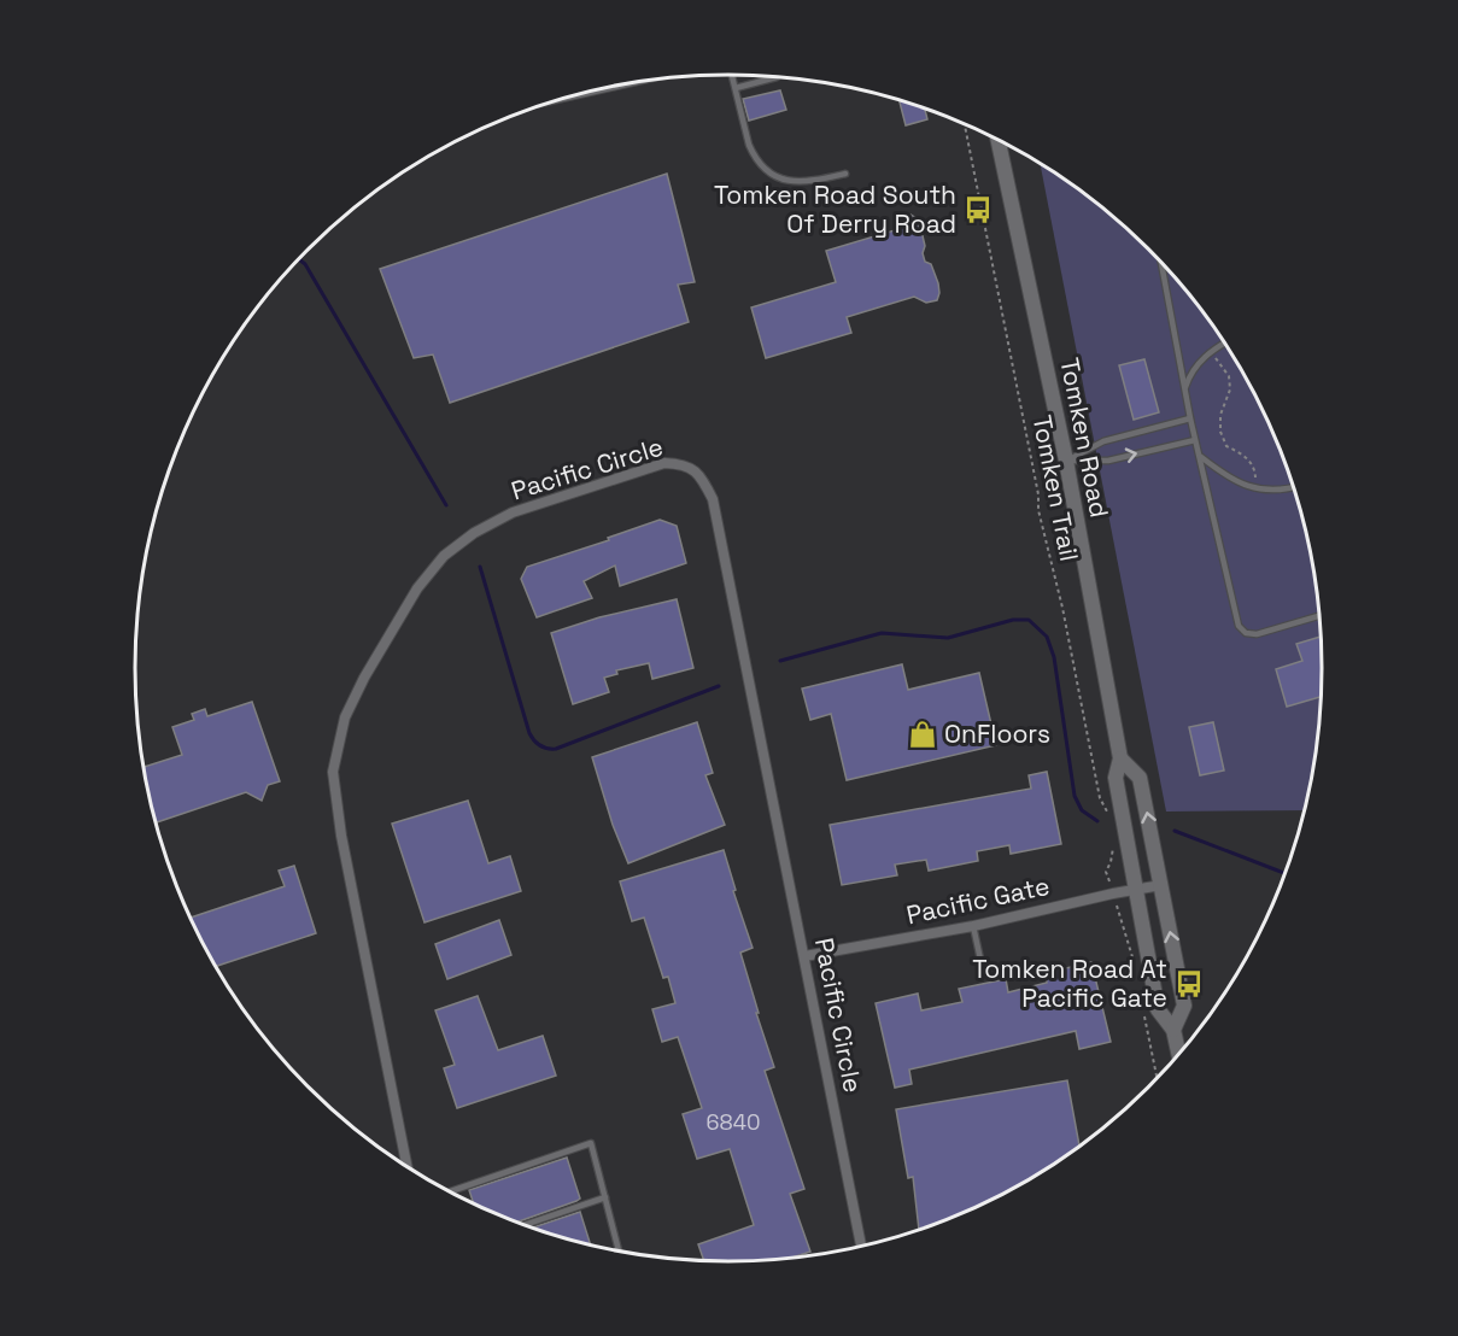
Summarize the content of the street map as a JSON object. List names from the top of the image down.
{
  "streets": {
    "main road": ["Tomken Road"],
    "street": ["Pacific Circle", "Pacific Gate"],
    "path": ["Tomken Trail"]
  },
  "crossings": [
    ["Tomken Road", "Pacific Gate"],
    ["Pacific Circle", "Pacific Gate"]
  ],
  "places": {
    "bus stop": ["Tomken Road South Of Derry Road", "Tomken Road At Pacific Gate"],
    "shop": ["OnFloors"]
  },
  "house_numbers": ["6840"]
}
